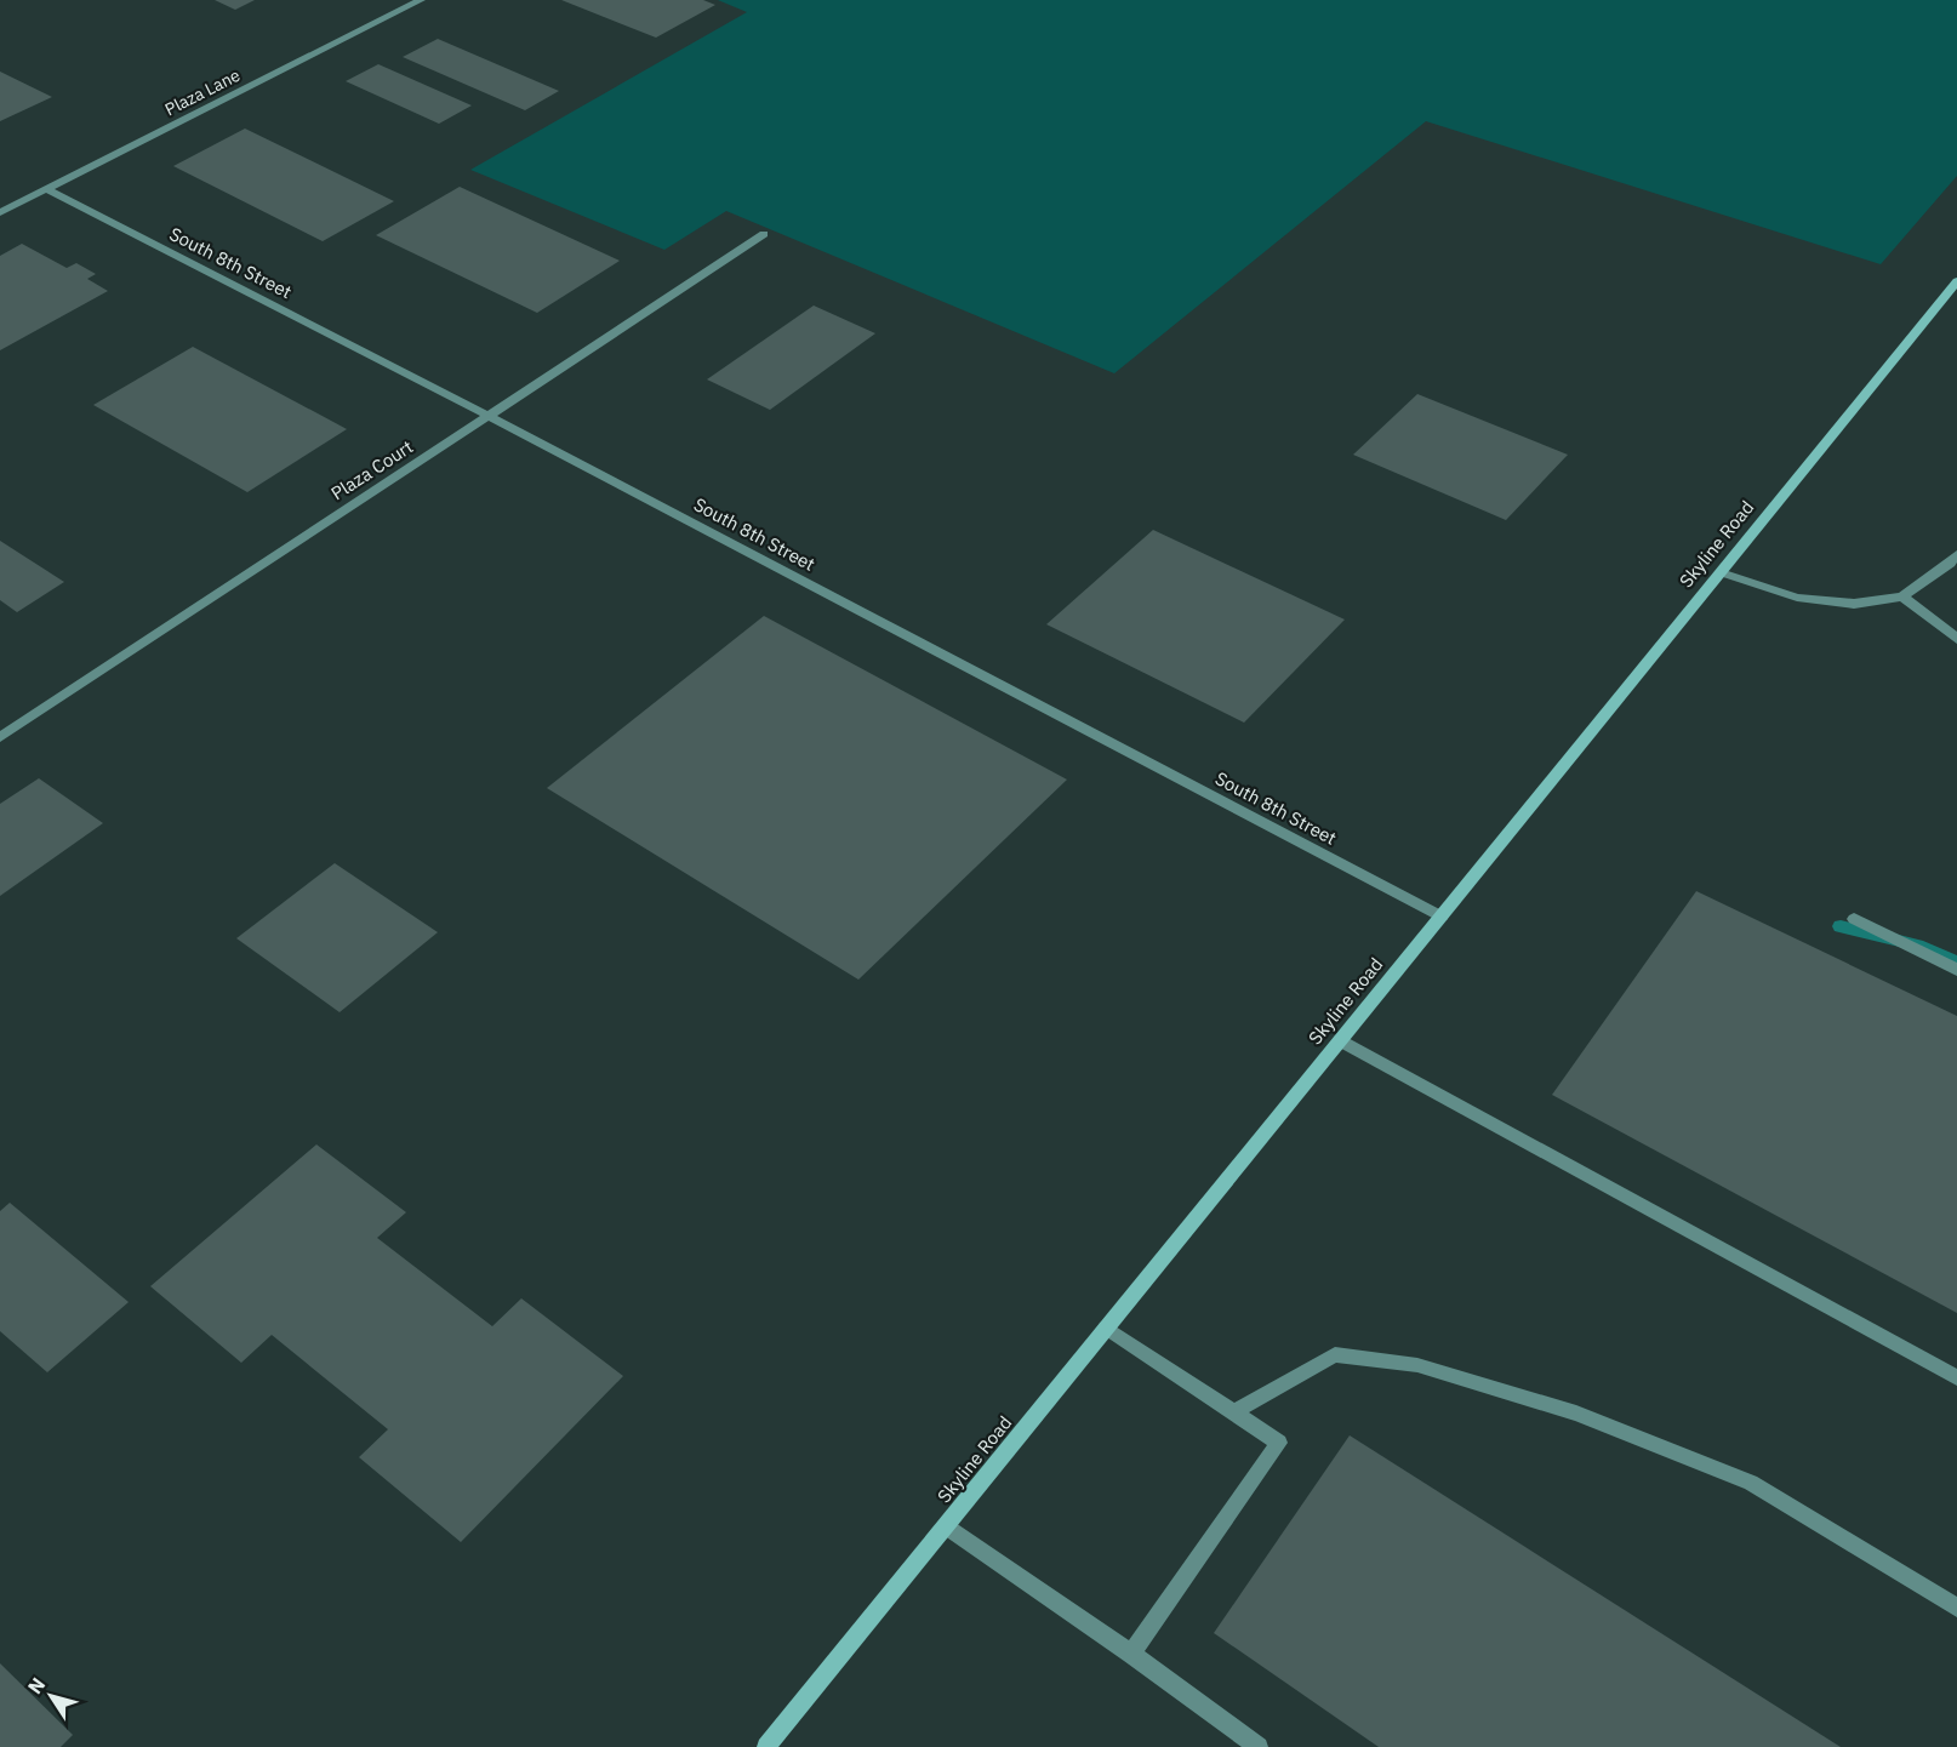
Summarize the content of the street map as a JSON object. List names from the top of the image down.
{
  "streets": {
    "main road": ["Skyline Road"],
    "street": ["Plaza Lane", "South 8th Street", "Plaza Court"]
  },
  "crossings": [
    ["Plaza Lane", "South 8th Street"],
    ["South 8th Street", "Plaza Court"],
    ["South 8th Street", "Skyline Road"]
  ],
  "north": "top left"
}
